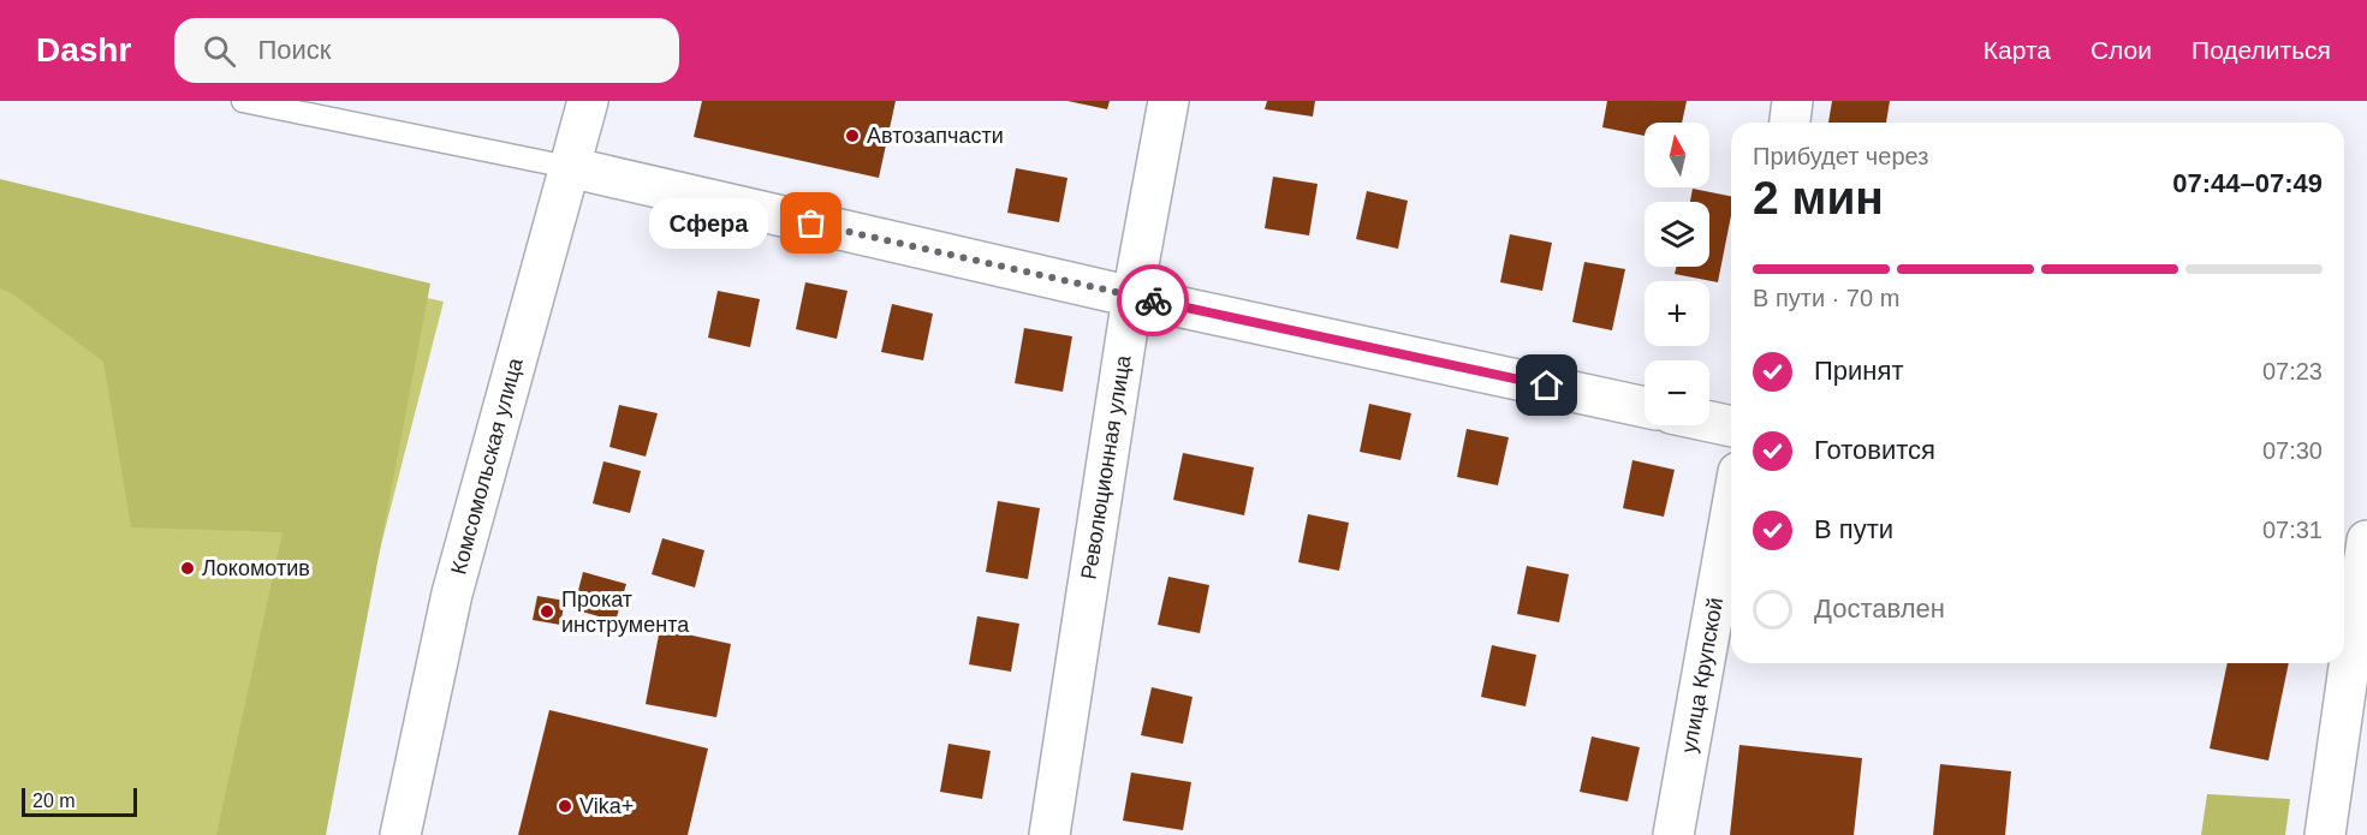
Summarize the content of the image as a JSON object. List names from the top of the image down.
{
  "streets": {
    "street": ["Комсомольская улица", "Революционная улица", "улица Крупской"]
  },
  "places": [
    "Автозапчасти",
    "Сфера",
    "Локомотив",
    "Прокат инструмента",
    "Vika+"
  ],
  "scale_bar": "20 m",
  "north": "top",
  "page": {
    "header": "Dashr",
    "search": "Поиск",
    "nav": ["Карта", "Слои", "Поделиться"],
    "map_buttons": ["+", "−"],
    "heading": ["2 мин", "Прибудет через", "07:44–07:49"],
    "bubble": "Сфера",
    "bar": "В пути · 70 m",
    "list": [
      ["Принят", "07:23"],
      ["Готовится", "07:30"],
      ["В пути", "07:31"],
      "Доставлен"
    ],
    "scale": "20 m"
  }
}
